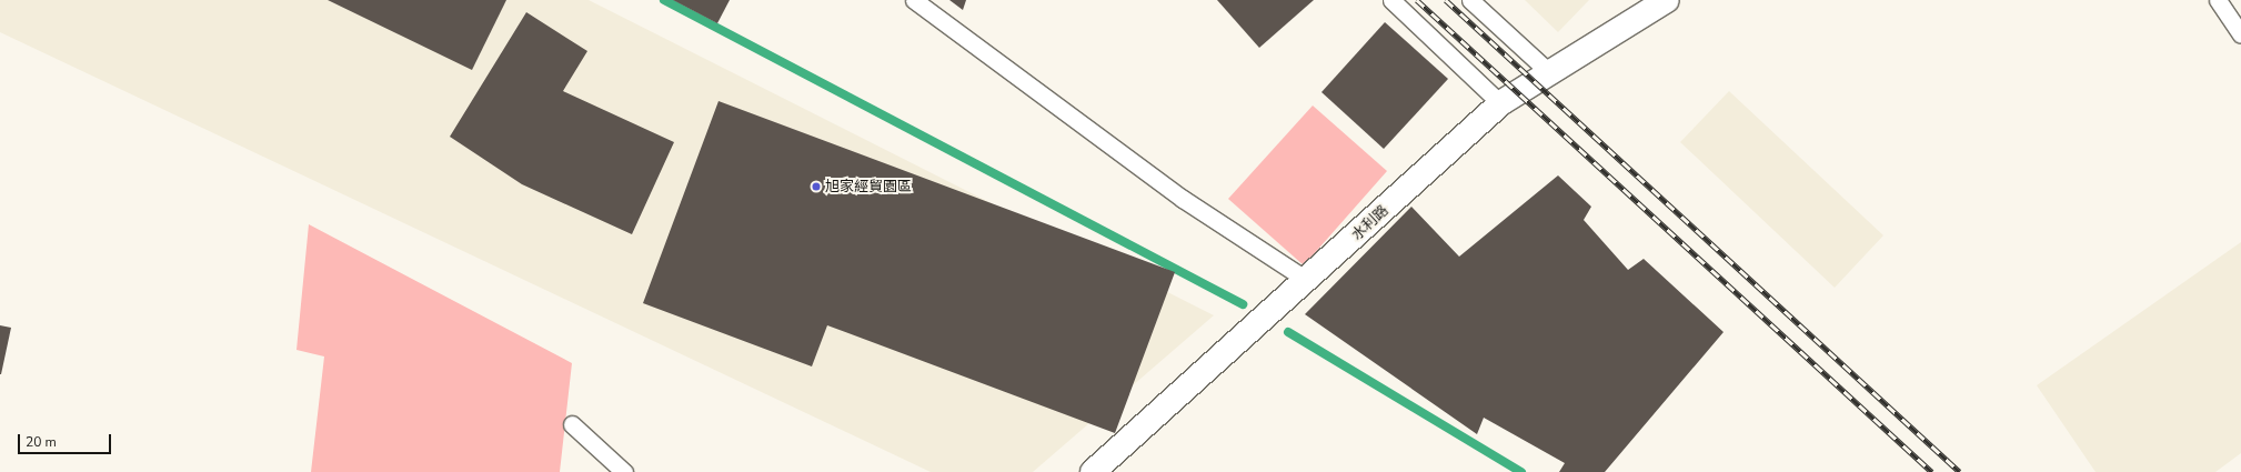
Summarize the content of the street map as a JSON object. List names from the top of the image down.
{
  "streets": {
    "street": ["水利路"]
  },
  "places": ["旭家經貿園區"],
  "scale_bar": "20 m"
}
